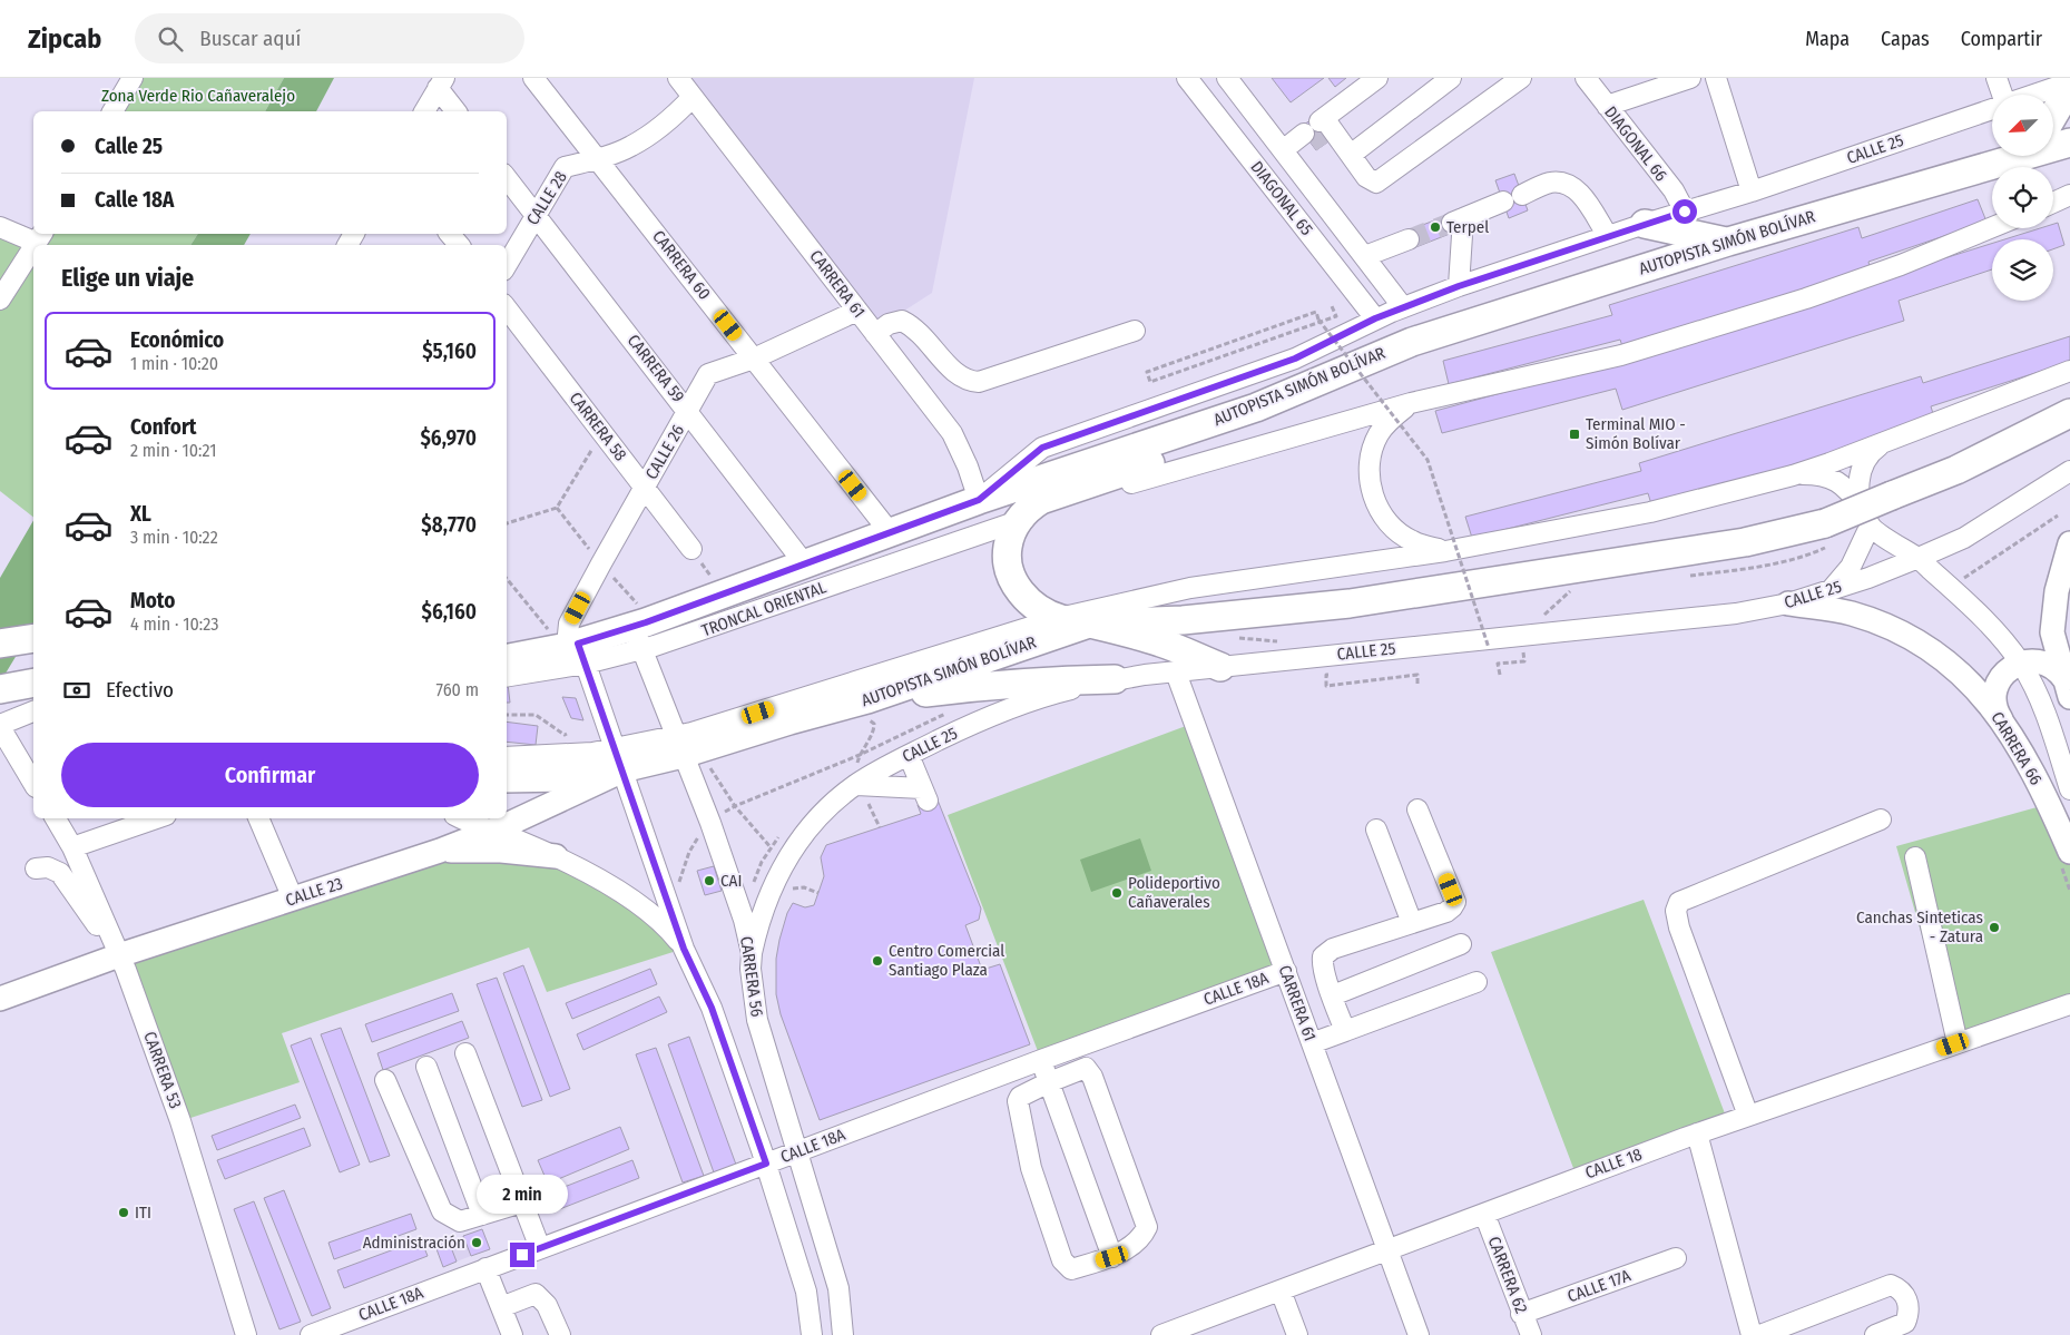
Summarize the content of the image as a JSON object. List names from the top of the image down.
{
  "streets": {
    "highway": ["AUTOPISTA SIMÓN BOLÍVAR"],
    "main road": ["CARRERA 66", "CALLE 23"],
    "street": [
      "DIAGONAL 66",
      "CALLE 25",
      "CALLE 28",
      "DIAGONAL 65",
      "CARRERA 60",
      "CARRERA 61",
      "CARRERA 59",
      "CARRERA 58",
      "CALLE 26",
      "TRONCAL ORIENTAL",
      "CARRERA 56",
      "CALLE 18A",
      "CARRERA 53",
      "CALLE 18",
      "CARRERA 62",
      "CALLE 17A"
    ]
  },
  "crossings": [
    ["DIAGONAL 66", "CALLE 25"],
    ["CALLE 25", "DIAGONAL 65"],
    ["CALLE 25", "AUTOPISTA SIMÓN BOLÍVAR"],
    ["CALLE 25", "CARRERA 61"],
    ["CALLE 25", "CARRERA 66"],
    ["CALLE 25", "CARRERA 56"],
    ["CALLE 28", "CARRERA 60"],
    ["CALLE 28", "CARRERA 61"],
    ["CALLE 28", "CARRERA 59"],
    ["AUTOPISTA SIMÓN BOLÍVAR", "CARRERA 60"],
    ["AUTOPISTA SIMÓN BOLÍVAR", "CARRERA 61"],
    ["AUTOPISTA SIMÓN BOLÍVAR", "CARRERA 59"],
    ["AUTOPISTA SIMÓN BOLÍVAR", "CALLE 26"],
    ["AUTOPISTA SIMÓN BOLÍVAR", "TRONCAL ORIENTAL"],
    ["AUTOPISTA SIMÓN BOLÍVAR", "CALLE 23"],
    ["AUTOPISTA SIMÓN BOLÍVAR", "CARRERA 56"],
    ["CARRERA 60", "CALLE 26"],
    ["CARRERA 61", "CALLE 26"],
    ["CARRERA 61", "CALLE 18A"],
    ["CARRERA 61", "CALLE 18"],
    ["CARRERA 59", "CALLE 26"],
    ["CARRERA 58", "CALLE 26"],
    ["TRONCAL ORIENTAL", "CARRERA 56"],
    ["CALLE 23", "CARRERA 53"],
    ["CARRERA 56", "CALLE 18A"],
    ["CALLE 18", "CARRERA 62"],
    ["CARRERA 62", "CALLE 17A"]
  ],
  "parks": ["Zona Verde Rio Cañaveralejo"],
  "places": {
    "other": [
      "Terpel",
      "CAI",
      "Polideportivo Cañaverales",
      "Canchas Sinteticas - Zatura",
      "Centro Comercial Santiago Plaza",
      "ITI",
      "Administración"
    ],
    "transit": ["Terminal MIO - Simón Bolívar"]
  },
  "north": "bottom left",
  "page": {
    "header": "Zipcab",
    "search": "Buscar aquí",
    "nav": ["Mapa", "Capas", "Compartir"],
    "banner": ["Calle 25", "Calle 18A"],
    "heading": "Elige un viaje",
    "list": [
      {
        "name": "Económico",
        "note": "1 min · 10:20",
        "value": "$5,160"
      },
      {
        "name": "Confort",
        "note": "2 min · 10:21",
        "value": "$6,970"
      },
      {
        "name": "XL",
        "note": "3 min · 10:22",
        "value": "$8,770"
      },
      {
        "name": "Moto",
        "note": "4 min · 10:23",
        "value": "$6,160"
      }
    ],
    "pay": ["Efectivo", "760 m"],
    "buttons": "Confirmar",
    "bubble": "2 min"
  }
}
